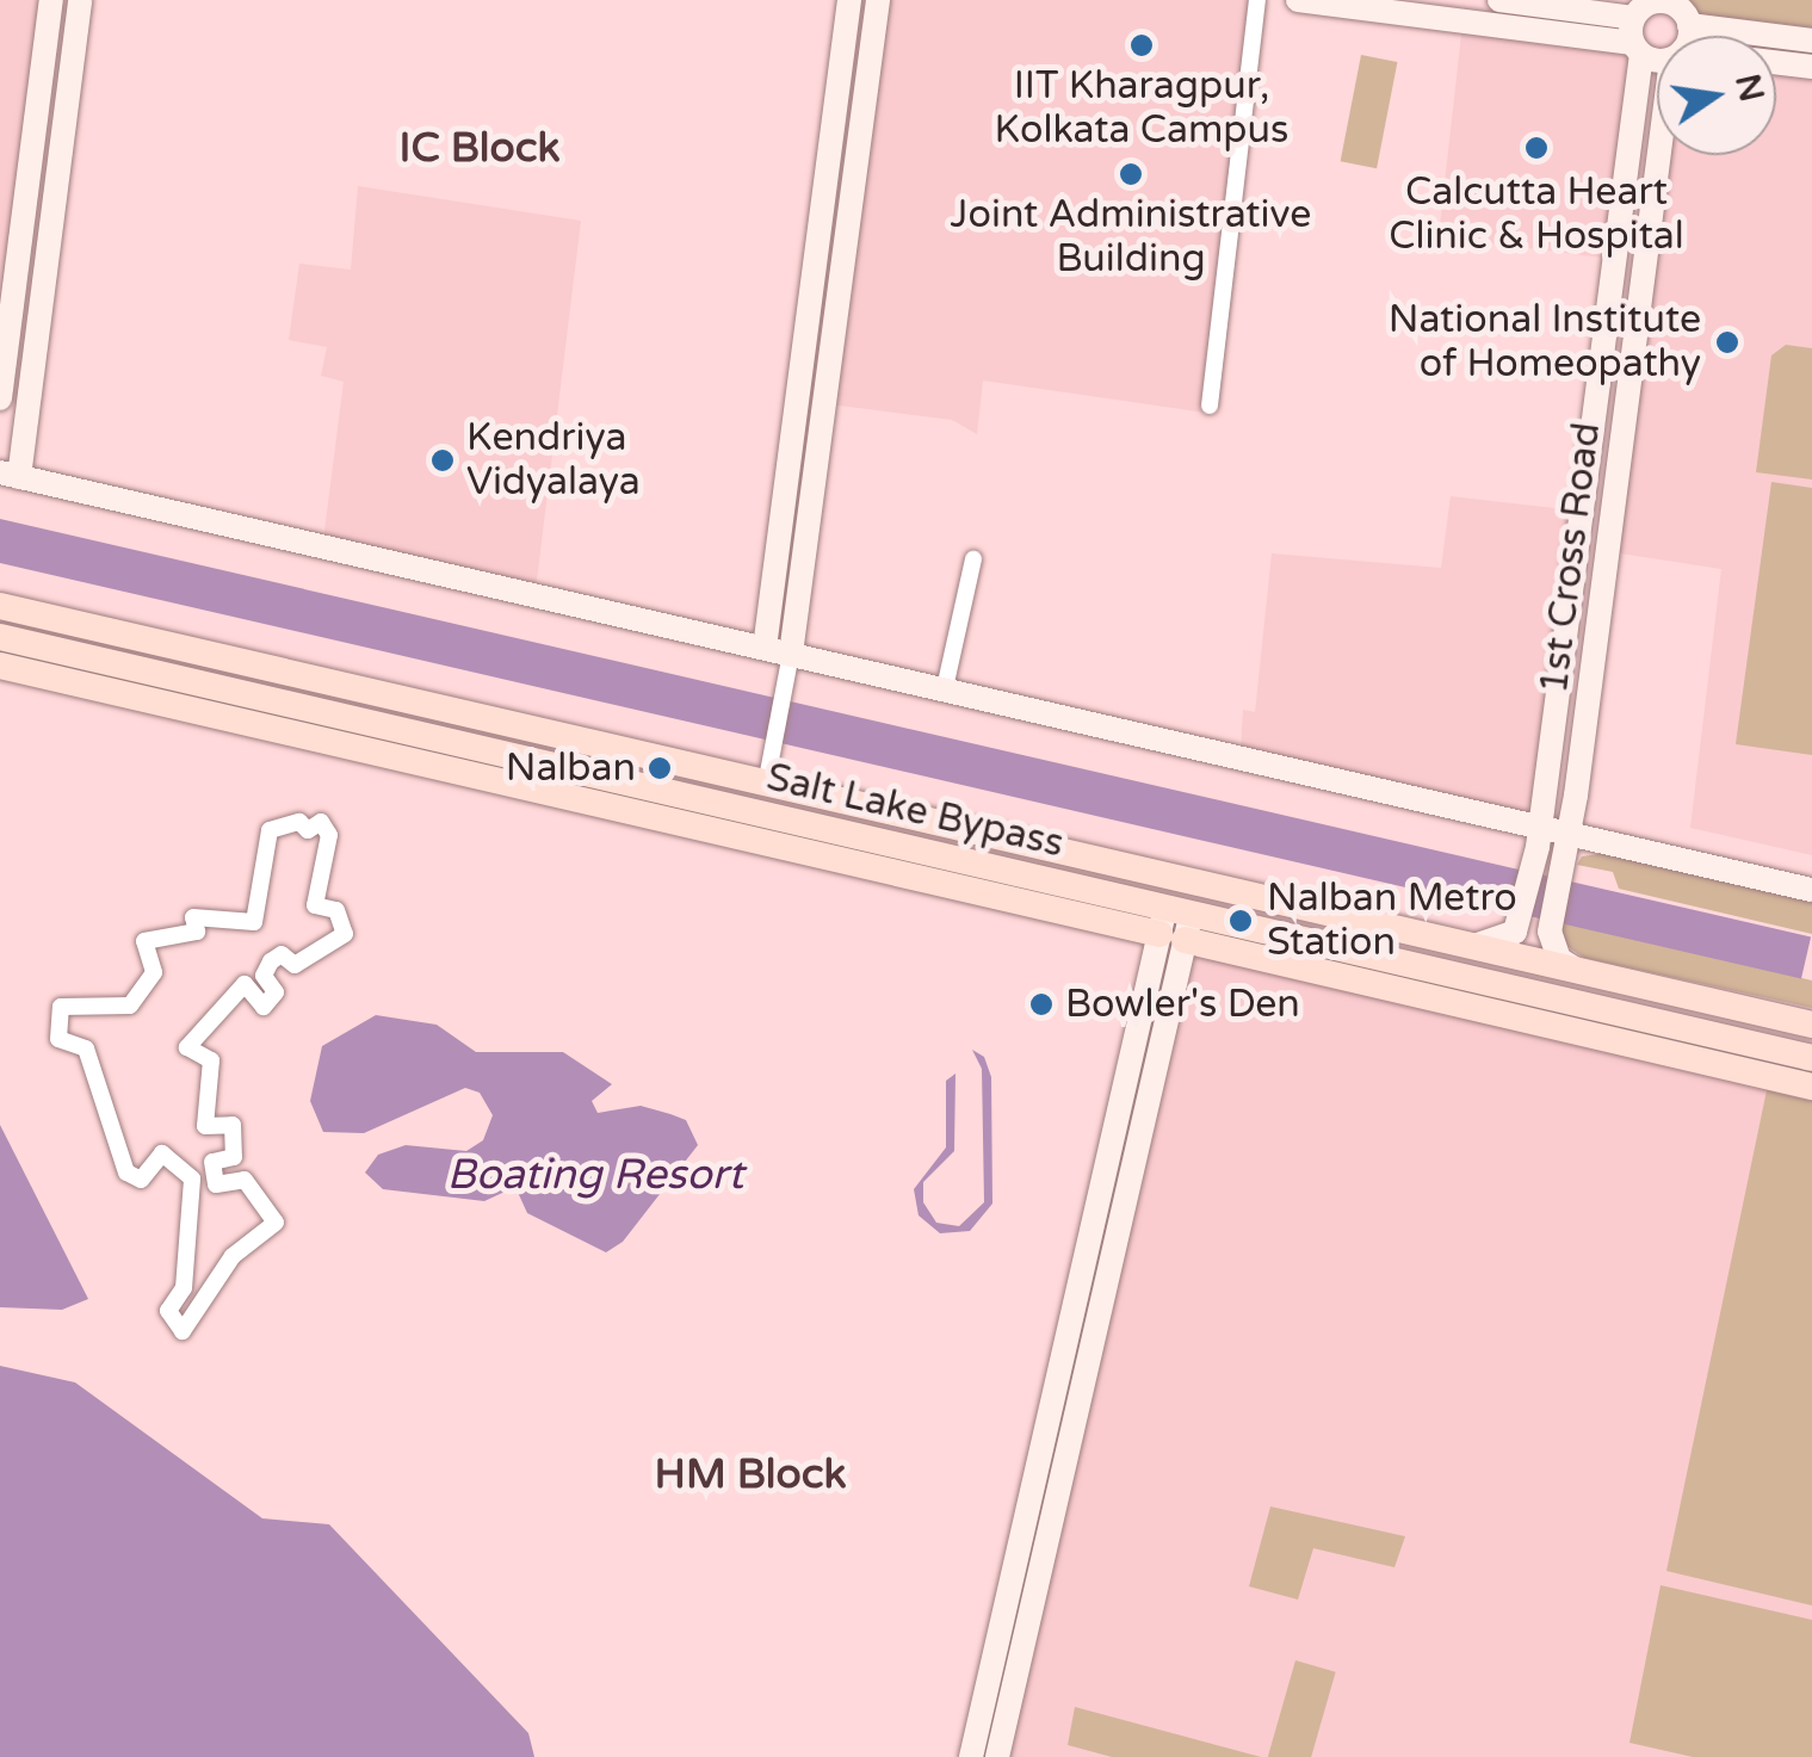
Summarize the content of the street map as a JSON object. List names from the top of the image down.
{
  "streets": {
    "main road": ["Salt Lake Bypass"],
    "street": ["1st Cross Road"]
  },
  "crossings": [
    ["1st Cross Road", "Salt Lake Bypass"]
  ],
  "districts": ["IC Block", "HM Block"],
  "water": ["Boating Resort"],
  "places": [
    "IIT Kharagpur, Kolkata Campus",
    "Calcutta Heart Clinic & Hospital",
    "Joint Administrative Building",
    "National Institute of Homeopathy",
    "Kendriya Vidyalaya",
    "Nalban",
    "Nalban Metro Station",
    "Bowler's Den"
  ],
  "north": "right"
}
